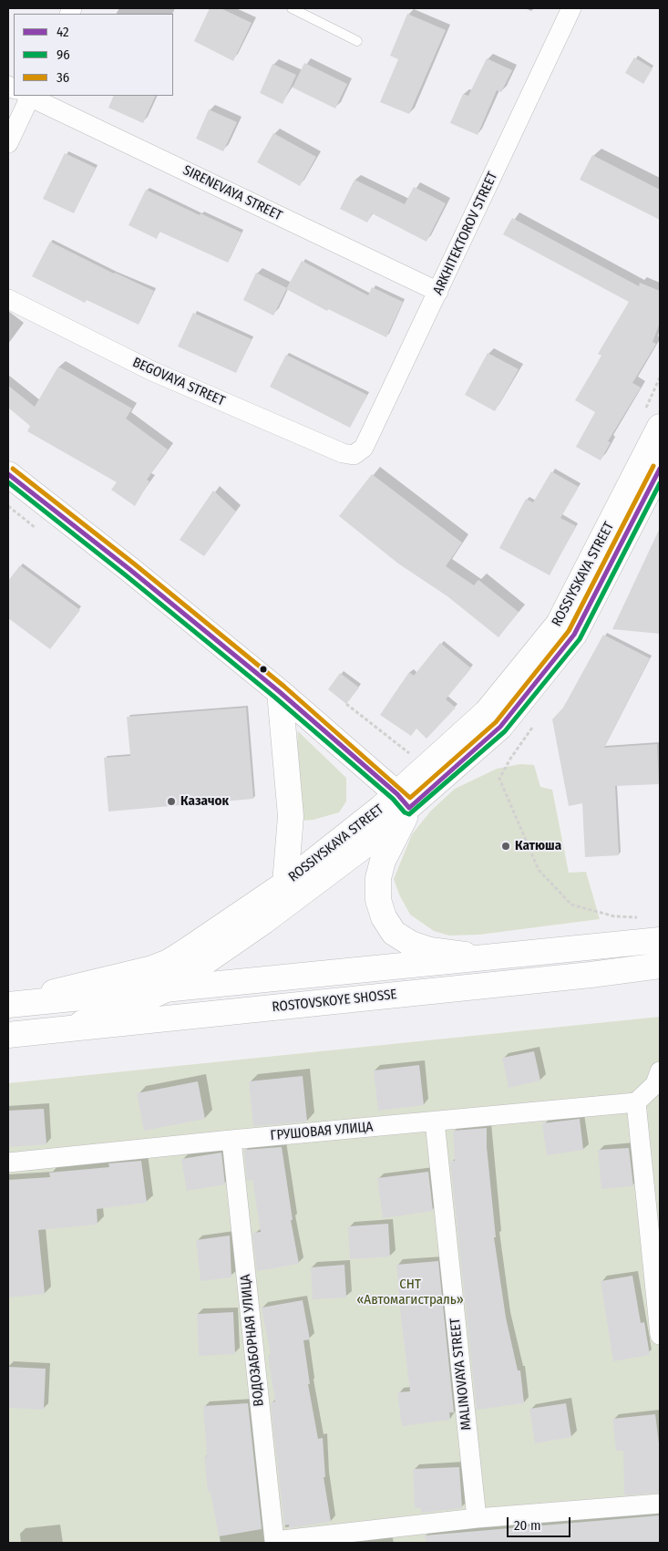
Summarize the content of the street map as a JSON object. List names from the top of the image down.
{
  "streets": {
    "main road": ["ROSSIYSKAYA STREET", "ROSTOVSKOYE SHOSSE"],
    "street": [
      "SIRENEVAYA STREET",
      "ARKHITEKTOROV STREET",
      "BEGOVAYA STREET",
      "ГРУШОВАЯ УЛИЦА",
      "ВОДОЗАБОРНАЯ УЛИЦА",
      "MALINOVAYA STREET"
    ]
  },
  "crossings": [
    ["SIRENEVAYA STREET", "ARKHITEKTOROV STREET"],
    ["ARKHITEKTOROV STREET", "BEGOVAYA STREET"],
    ["ROSSIYSKAYA STREET", "ROSTOVSKOYE SHOSSE"],
    ["ГРУШОВАЯ УЛИЦА", "ВОДОЗАБОРНАЯ УЛИЦА"],
    ["ГРУШОВАЯ УЛИЦА", "MALINOVAYA STREET"],
    ["ВОДОЗАБОРНАЯ УЛИЦА", "MALINOVAYA STREET"]
  ],
  "parks": ["СНТ «Автомагистраль»"],
  "places": ["Казачок", "Катюша"],
  "lines": ["transit line 36", "transit line 42", "transit line 96"],
  "legend": ["42", "96", "36"],
  "scale_bar": "20 m"
}
